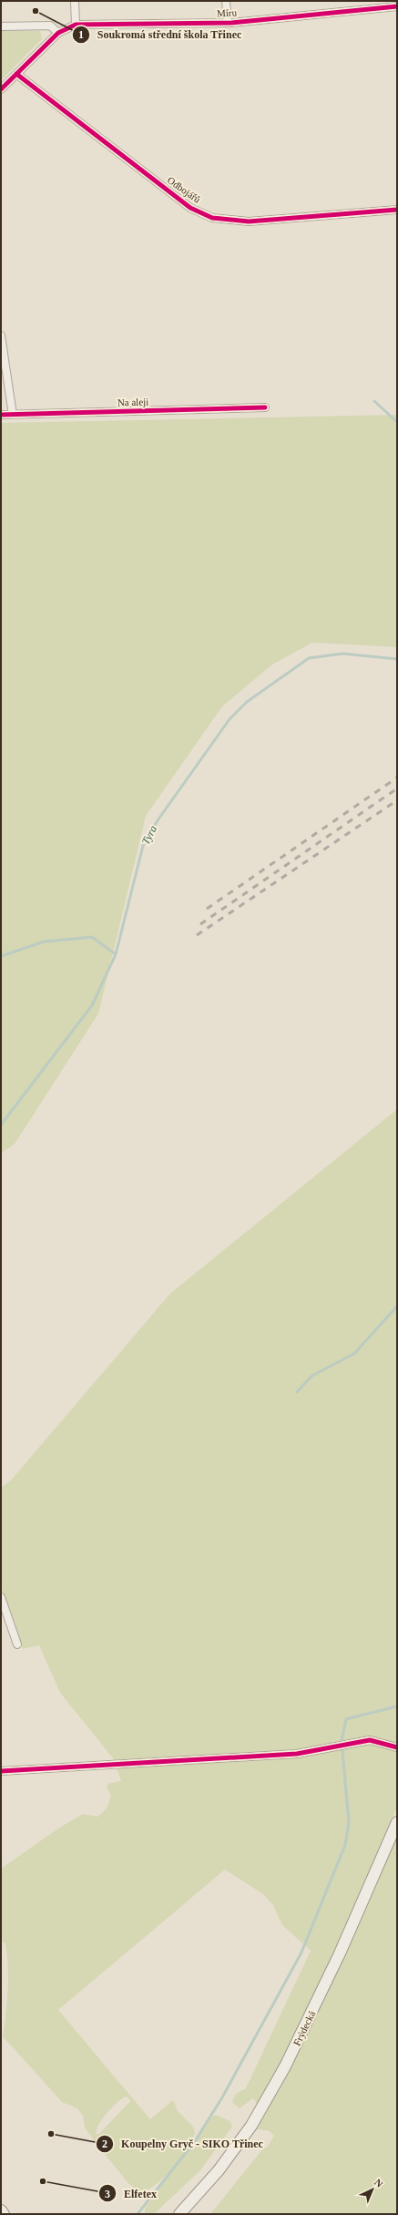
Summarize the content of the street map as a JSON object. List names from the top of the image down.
{
  "streets": {
    "main road": ["Frýdecká"],
    "street": ["Míru", "Odbojářů", "Na aleji"]
  },
  "crossings": [
    ["Míru", "Odbojářů"]
  ],
  "water": ["Tyra"],
  "places": ["Soukromá střední škola Třinec", "Koupelny Gryč - SIKO Třinec", "Elfetex"],
  "north": "top right"
}
